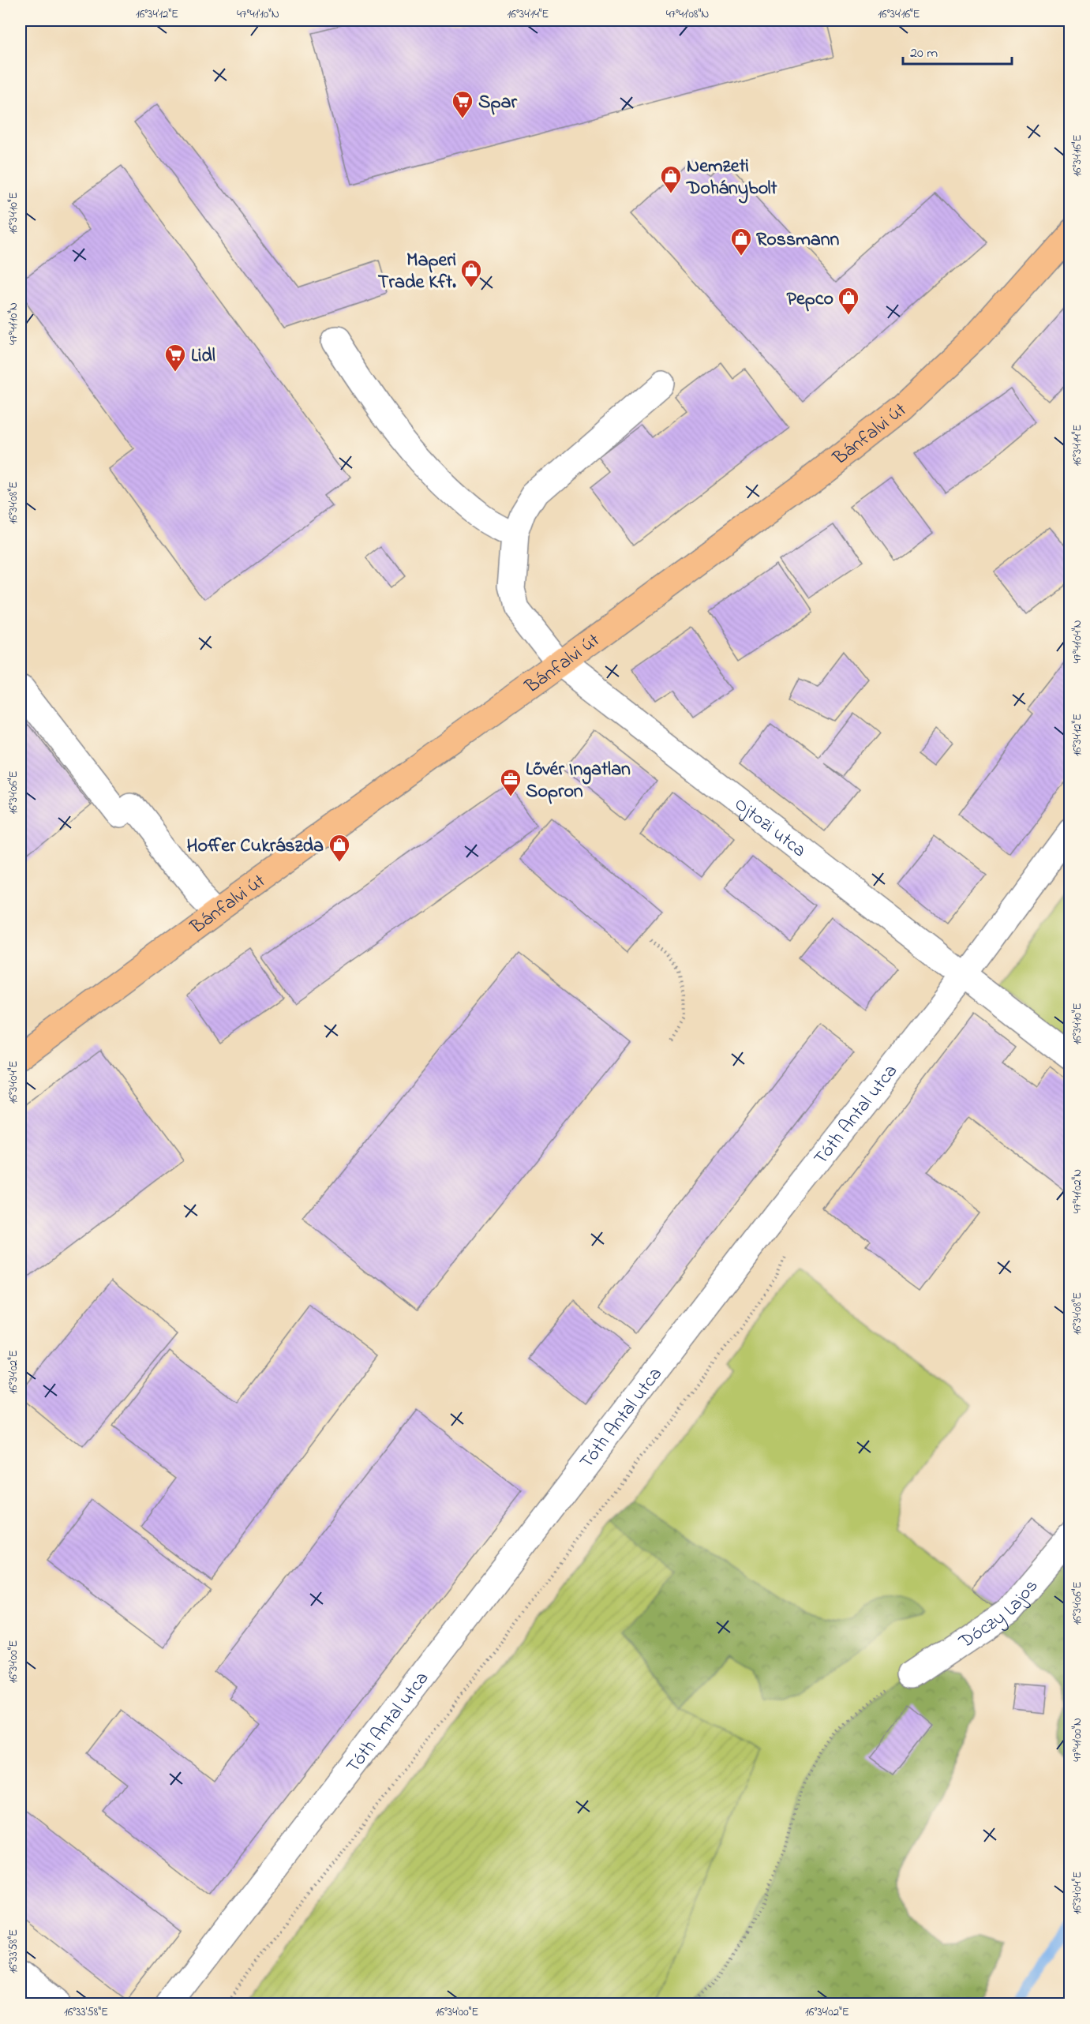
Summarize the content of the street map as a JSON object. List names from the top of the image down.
{
  "streets": {
    "main road": ["Bánfalvi út"],
    "street": ["Ojtozi utca", "Tóth Antal utca", "Dóczy Lajos"]
  },
  "crossings": [
    ["Bánfalvi út", "Ojtozi utca"],
    ["Ojtozi utca", "Tóth Antal utca"]
  ],
  "places": {
    "supermarket": ["Spar", "Lidl"],
    "shop": [
      "Nemzeti Dohánybolt",
      "Rossmann",
      "Maperi Trade Kft.",
      "Pepco",
      "Hoffer Cukrászda"
    ],
    "office": ["Lővér Ingatlan Sopron"]
  },
  "scale_bar": "20 m",
  "coordinates": [
    "16°34'12\"E",
    "47°41'10\"N",
    "16°34'14\"E",
    "47°41'08\"N",
    "16°34'16\"E",
    "16°34'10\"E",
    "16°34'08\"E",
    "47°41'04\"N",
    "16°34'06\"E",
    "16°34'04\"E",
    "47°41'02\"N",
    "16°34'02\"E",
    "16°34'00\"E",
    "47°41'00\"N",
    "16°33'58\"E"
  ]
}
